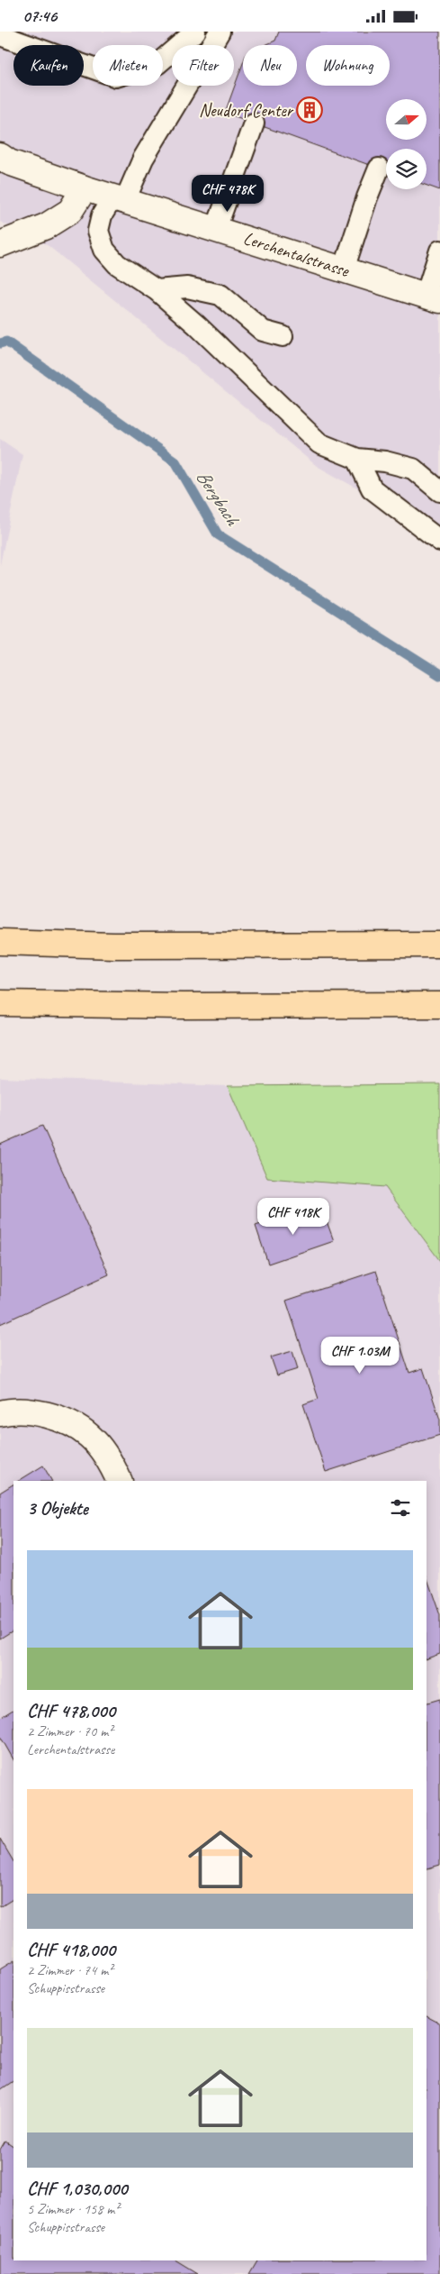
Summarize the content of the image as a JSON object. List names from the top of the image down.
{
  "streets": {
    "street": ["Lerchentalstrasse"]
  },
  "water": ["Bergbach"],
  "places": {
    "building": ["Neudorf Center"]
  },
  "north": "right",
  "page": {
    "status": "07:46",
    "chip": [
      "Kaufen",
      "Mieten",
      "Filter",
      "Neu",
      "Wohnung"
    ],
    "price": ["CHF 478K", "CHF 418K", "CHF 1.03M"],
    "heading": "3 Objekte",
    "list": [
      {
        "name": "CHF 478,000",
        "note": "2 Zimmer · 70 m² · Lerchentalstrasse"
      },
      {
        "name": "CHF 418,000",
        "note": "2 Zimmer · 74 m² · Schuppisstrasse"
      },
      {
        "name": "CHF 1,030,000",
        "note": "5 Zimmer · 158 m² · Schuppisstrasse"
      }
    ]
  }
}
